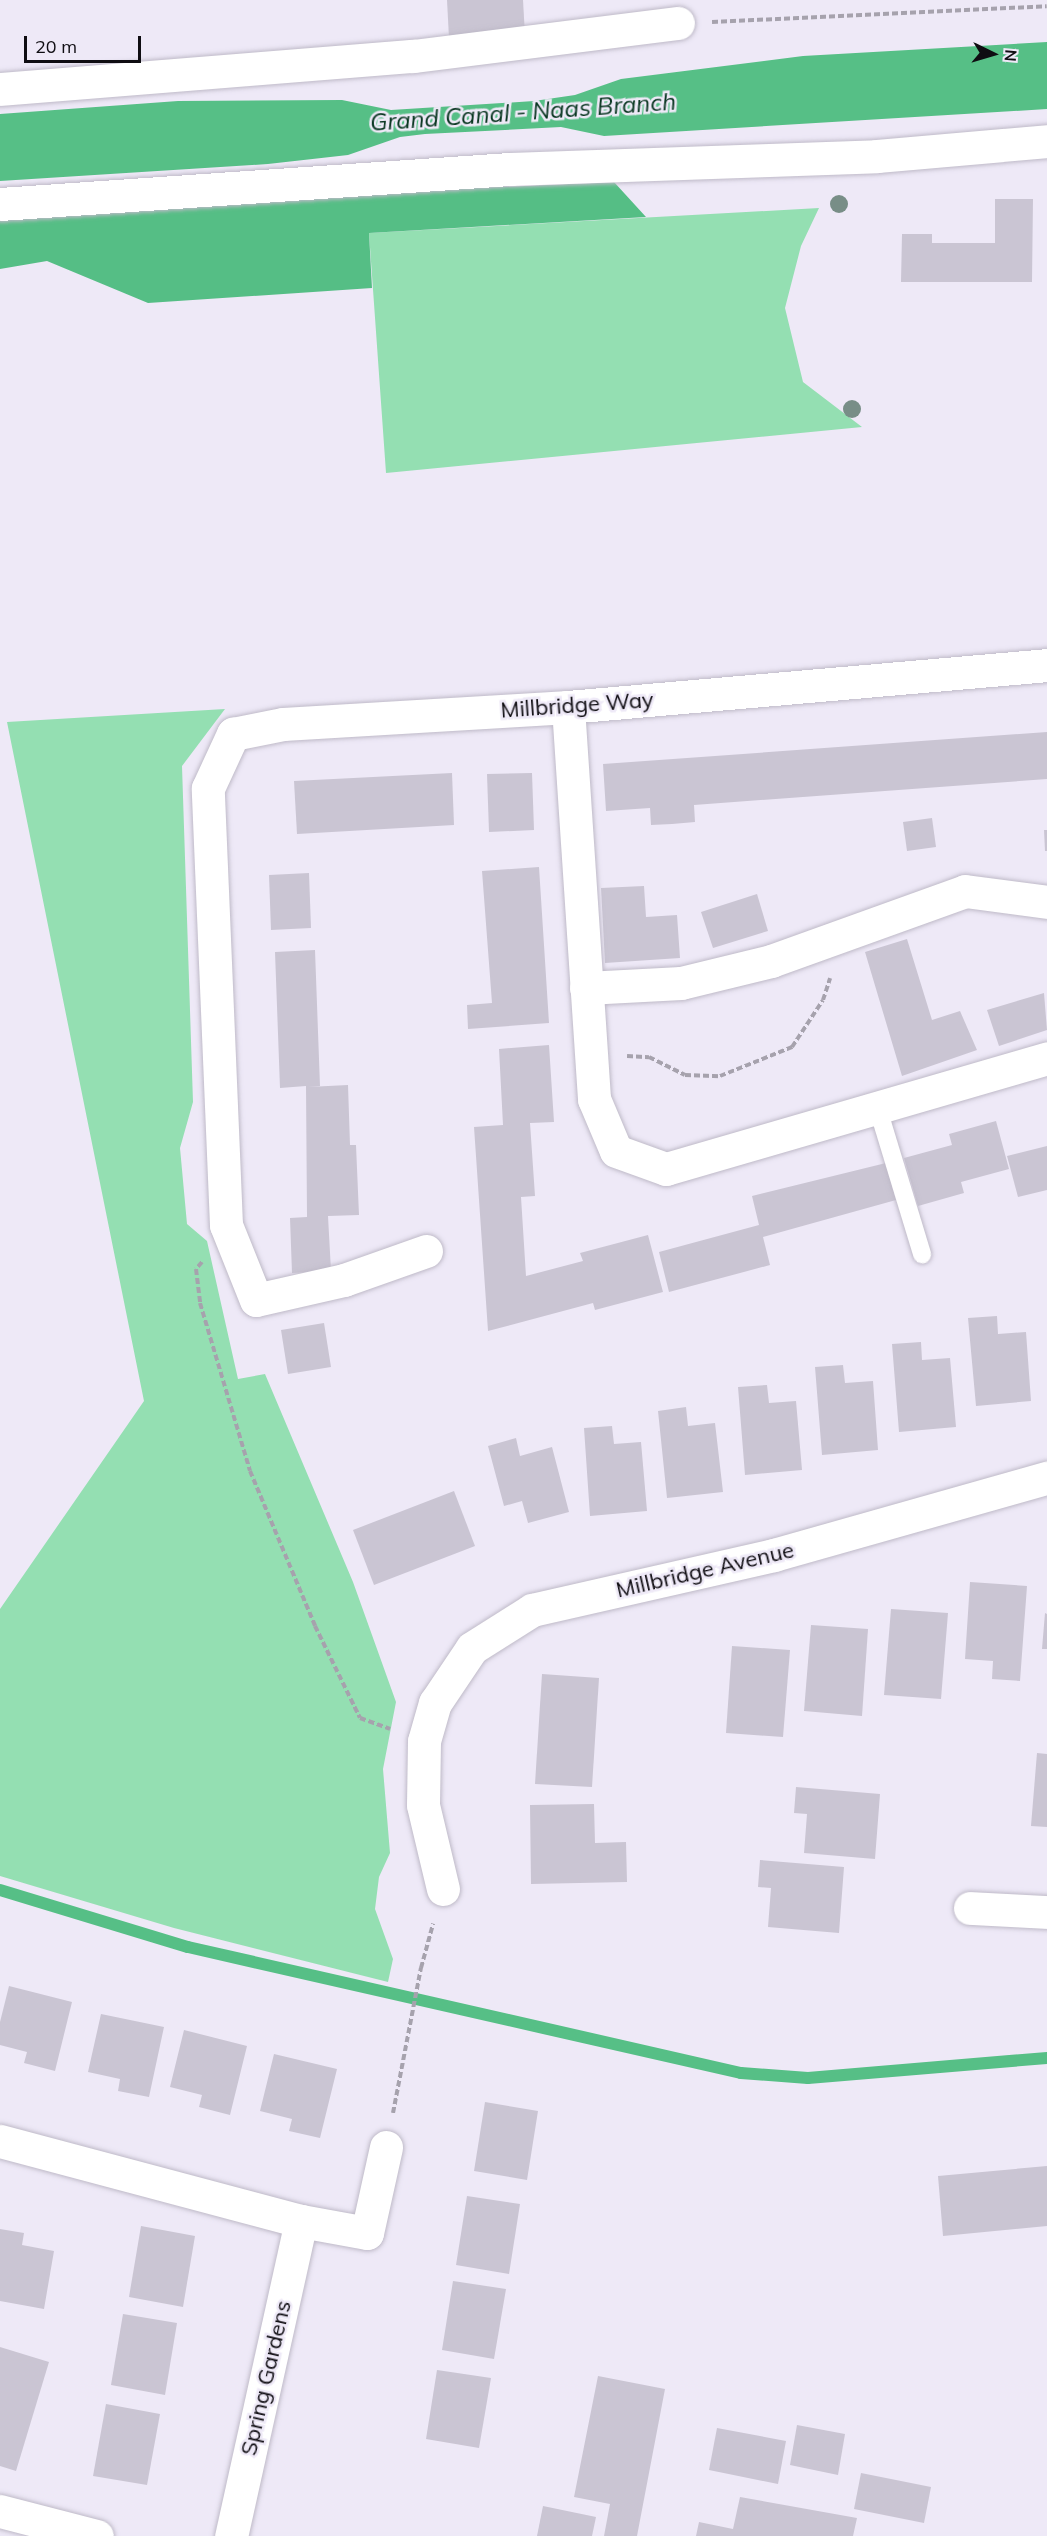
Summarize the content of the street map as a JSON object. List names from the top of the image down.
{
  "streets": {
    "street": ["Millbridge Way", "Millbridge Avenue", "Spring Gardens"]
  },
  "water": ["Grand Canal - Naas Branch"],
  "scale_bar": "20 m",
  "north": "right"
}
